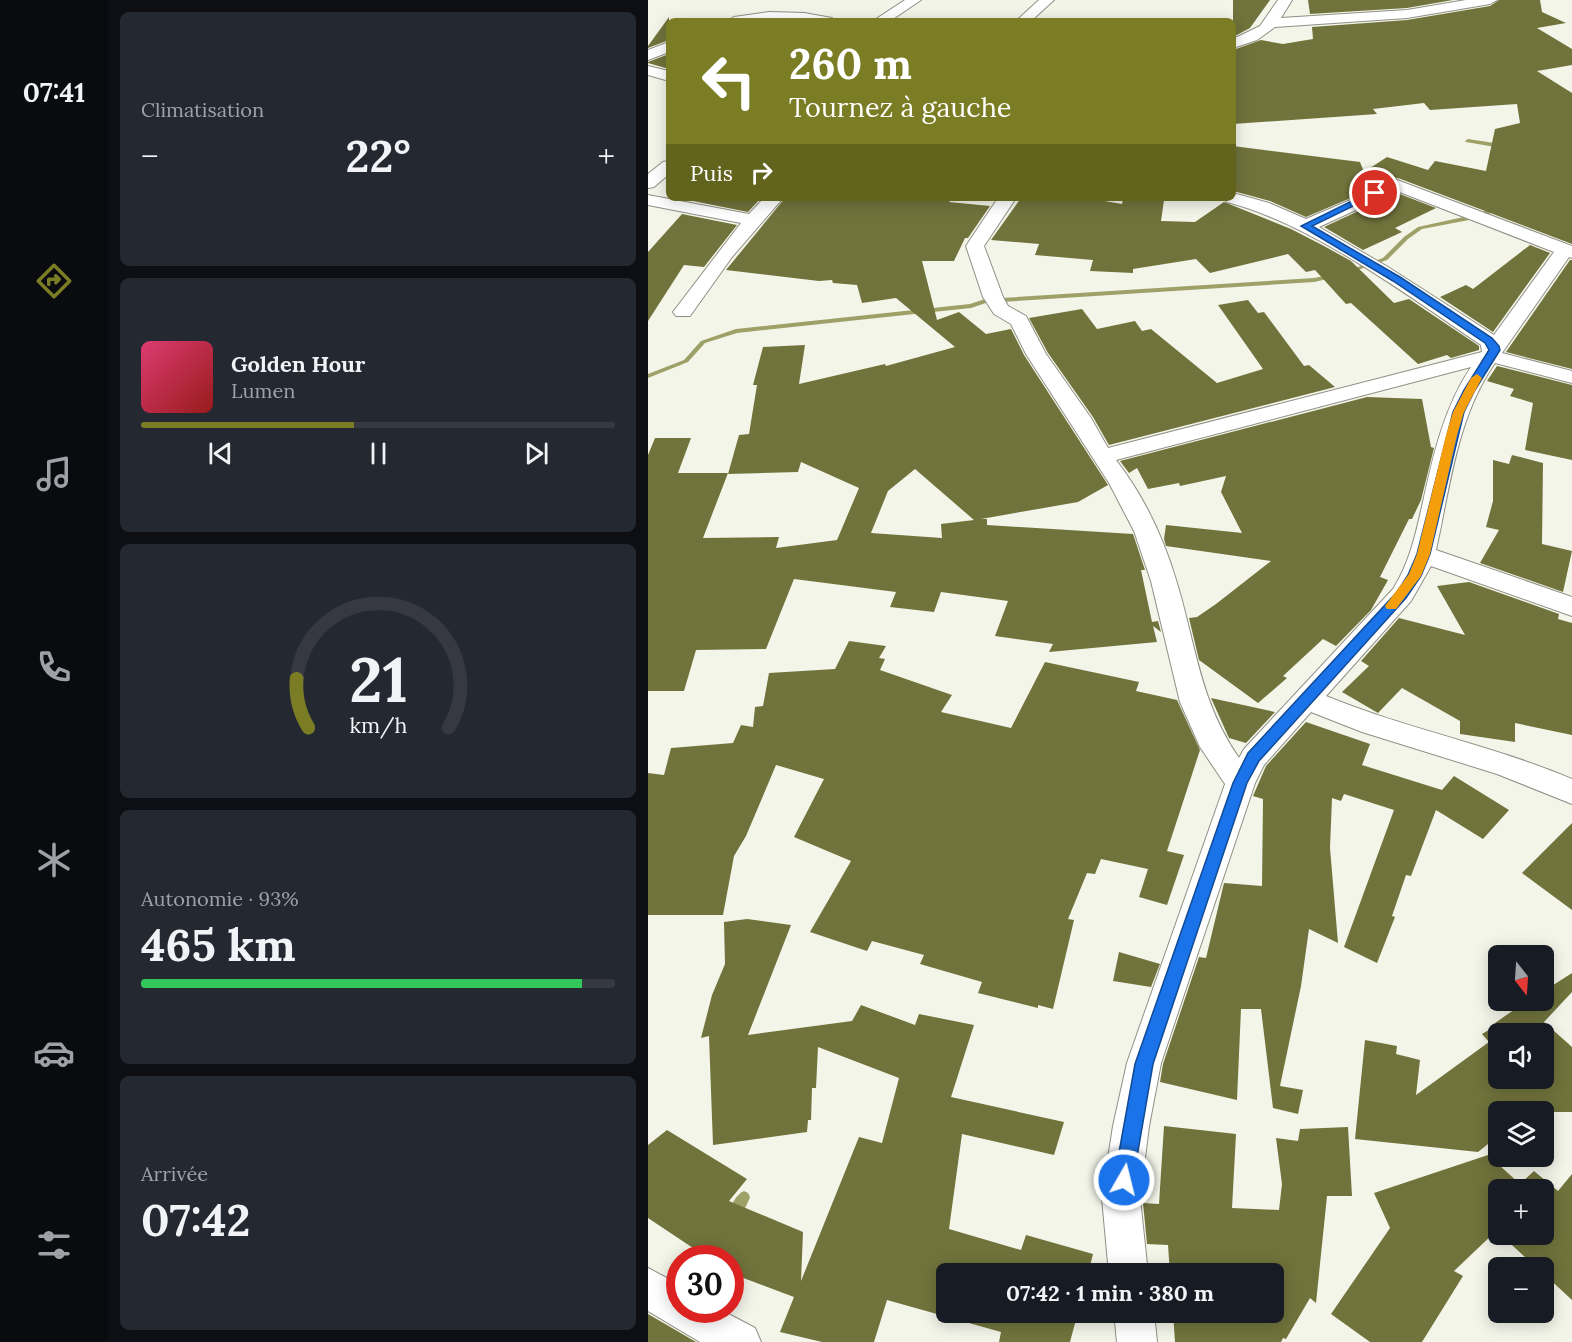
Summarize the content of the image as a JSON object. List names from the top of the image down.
{
  "north": "bottom",
  "page": {
    "tabs": "07:41",
    "tile": [
      "Climatisation",
      ["Autonomie · 93%", "465 km"],
      ["Arrivée", "07:42"]
    ],
    "turn": ["260 m", "Tournez à gauche"],
    "heat": ["−", "22°", "+"],
    "then": "Puis",
    "song": ["Golden Hour", "Lumen"],
    "map_buttons": ["+", "−"],
    "limit": "30",
    "trip": "07:42 · 1 min · 380 m",
    "gauge": ["21", "km/h"]
  }
}
